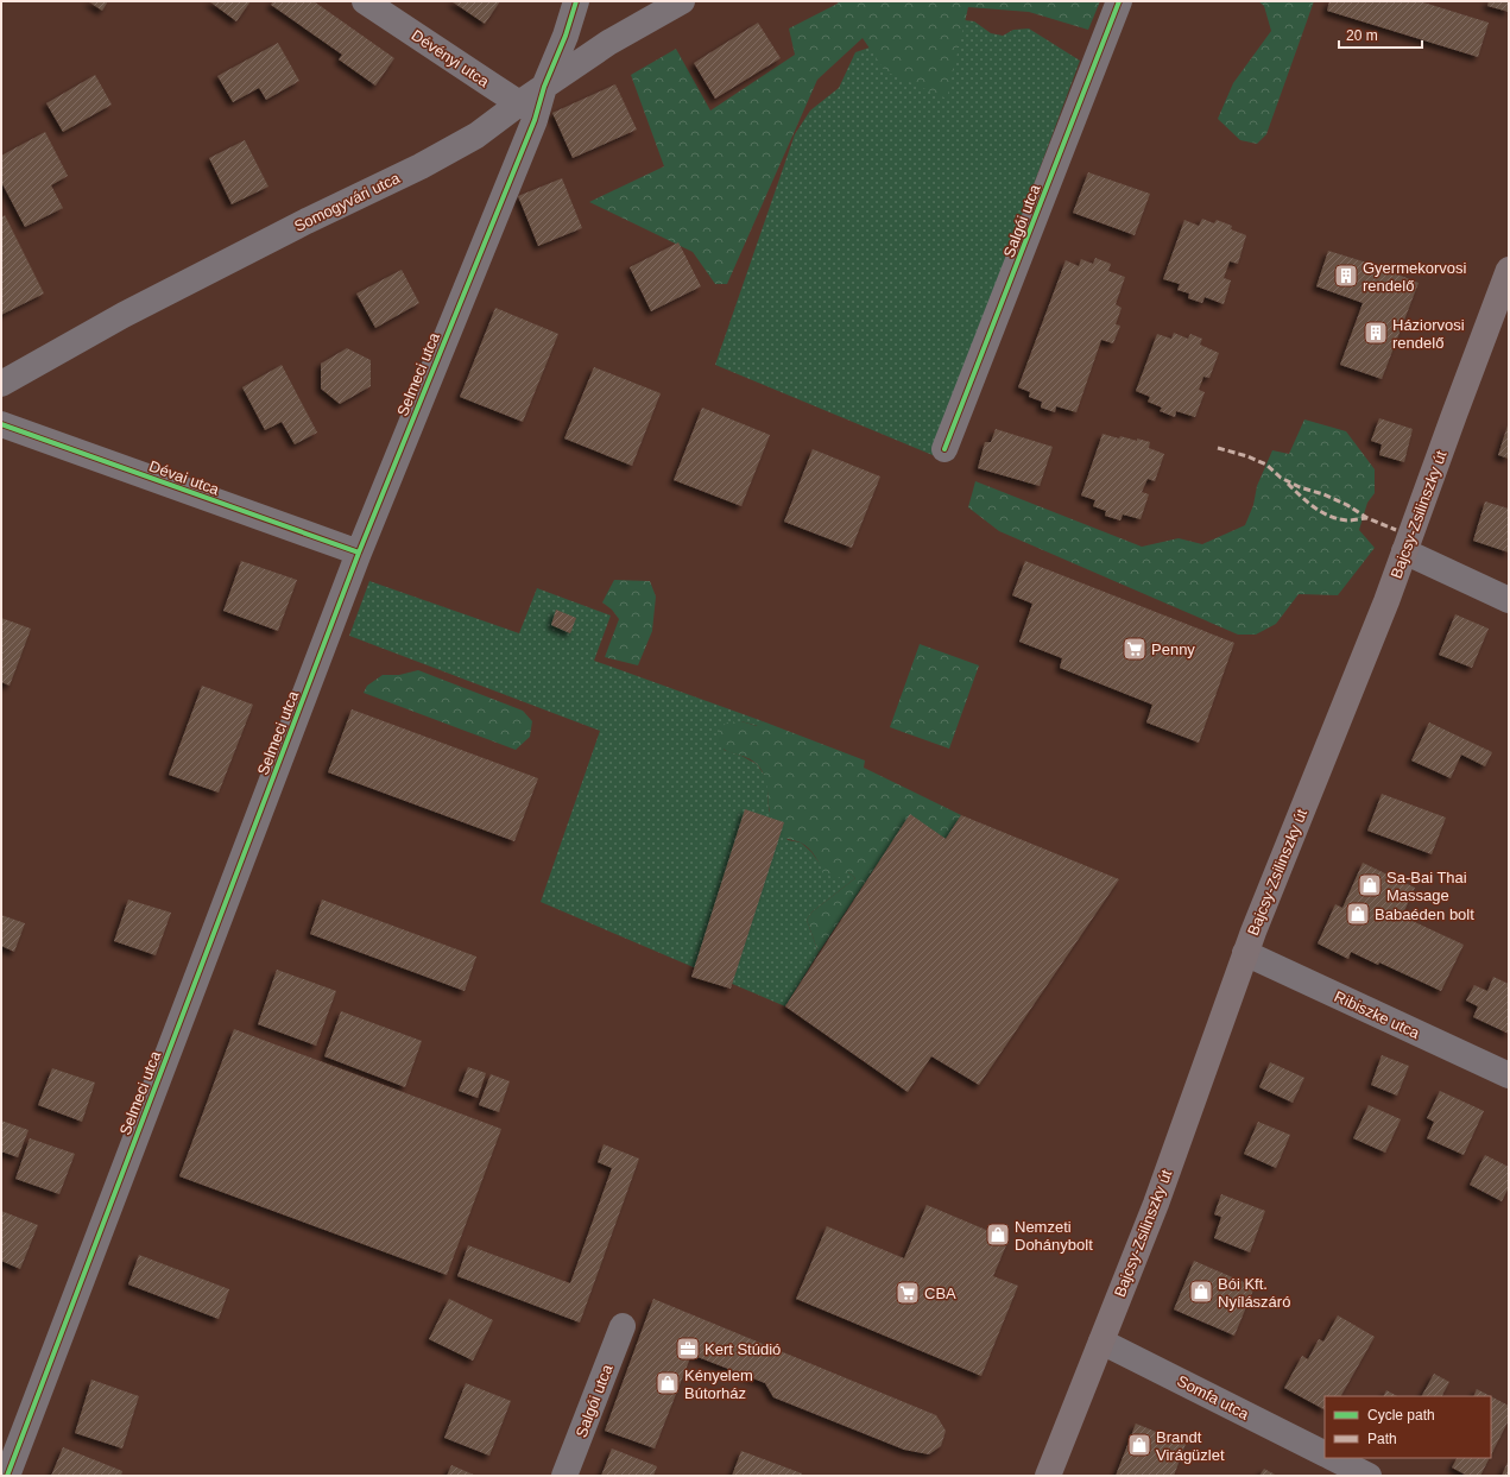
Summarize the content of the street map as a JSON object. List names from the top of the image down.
{
  "streets": {
    "main road": ["Bajcsy-Zsilinszky út"],
    "street": [
      "Dévényi utca",
      "Somogyvári utca",
      "Salgói utca",
      "Selmeci utca",
      "Dévai utca",
      "Ribiszke utca",
      "Somfa utca"
    ]
  },
  "crossings": [
    ["Dévényi utca", "Somogyvári utca"],
    ["Dévényi utca", "Selmeci utca"],
    ["Somogyvári utca", "Selmeci utca"],
    ["Selmeci utca", "Dévai utca"],
    ["Bajcsy-Zsilinszky út", "Ribiszke utca"],
    ["Bajcsy-Zsilinszky út", "Somfa utca"]
  ],
  "places": {
    "building": ["Gyermekorvosi rendelő", "Háziorvosi rendelő"],
    "supermarket": ["Penny", "CBA"],
    "shop": [
      "Sa-Bai Thai Massage",
      "Babaéden bolt",
      "Nemzeti Dohánybolt",
      "Bói Kft. Nyílászáró",
      "Kényelem Bútorház",
      "Brandt Virágüzlet"
    ],
    "office": ["Kert Stúdió"]
  },
  "legend": ["Cycle path", "Path"],
  "scale_bar": "20 m"
}
